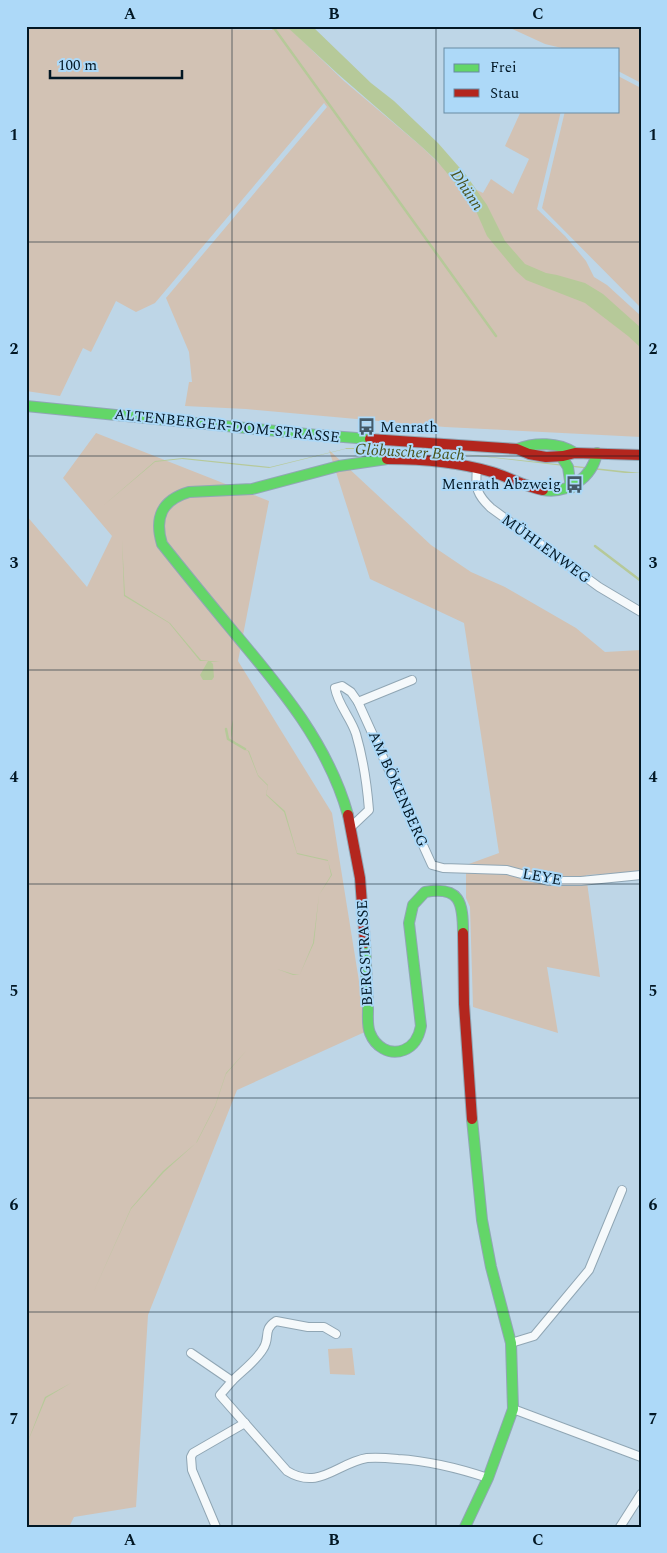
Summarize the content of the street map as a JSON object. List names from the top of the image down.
{
  "streets": {
    "street": [
      "ALTENBERGER-DOM-STRASSE",
      "MÜHLENWEG",
      "AM BÖKENBERG",
      "LEYE",
      "BERGSTRASSE"
    ]
  },
  "crossings": [
    ["MÜHLENWEG", "BERGSTRASSE"],
    ["AM BÖKENBERG", "LEYE"],
    ["AM BÖKENBERG", "BERGSTRASSE"]
  ],
  "water": ["Dhünn", "Glöbuscher Bach"],
  "places": {
    "bus stop": ["Menrath", "Menrath Abzweig"]
  },
  "legend": ["Frei", "Stau"],
  "scale_bar": "100 m",
  "grid": {
    "columns": ["A", "B", "C"],
    "rows": [
      "1",
      "2",
      "3",
      "4",
      "5",
      "6",
      "7"
    ]
  }
}
